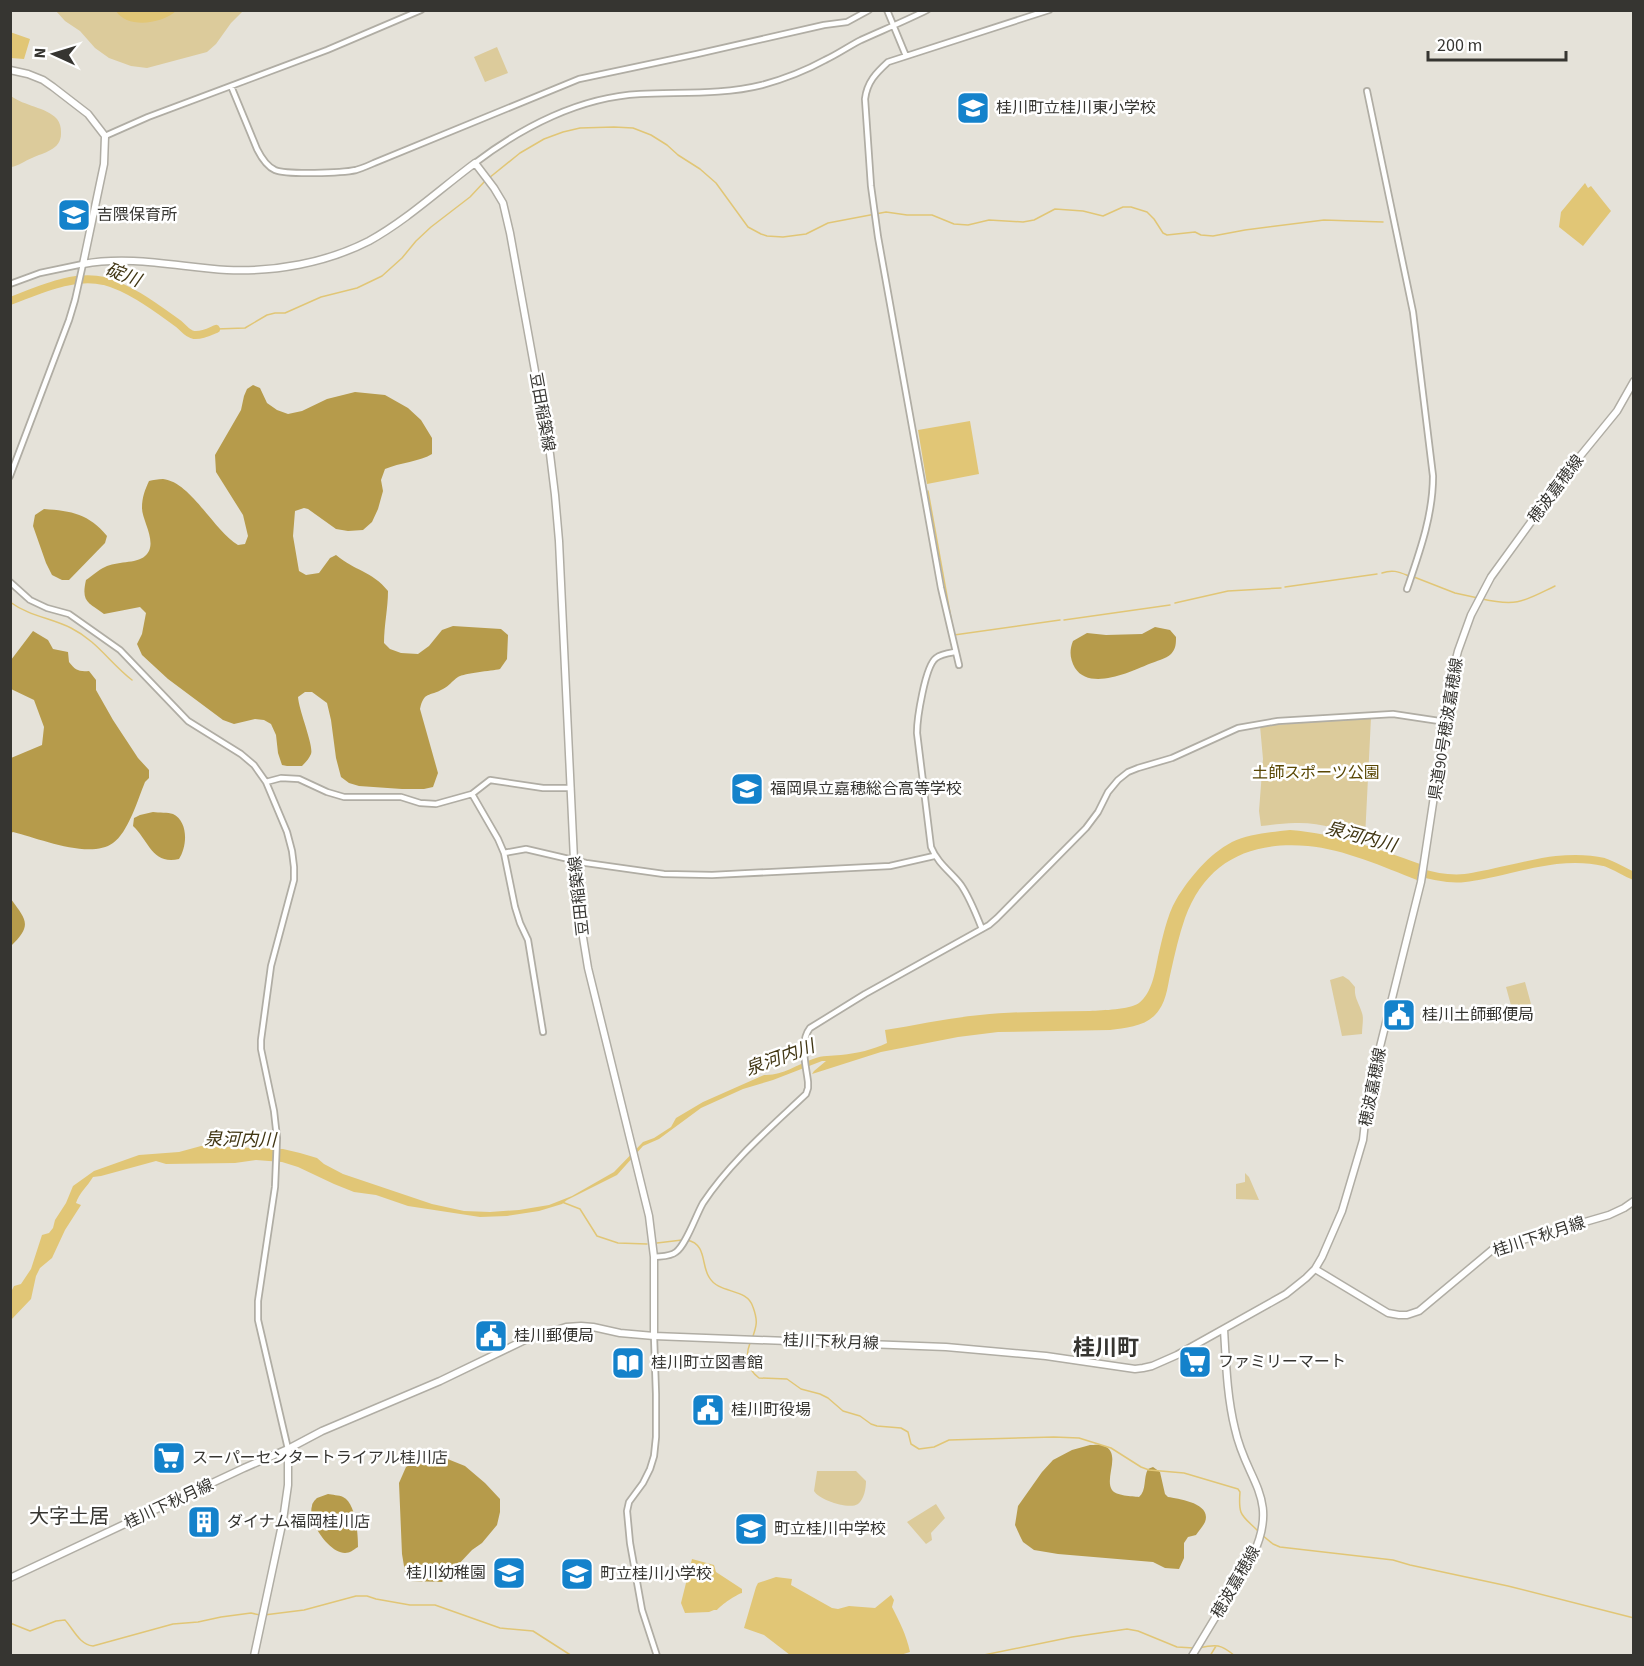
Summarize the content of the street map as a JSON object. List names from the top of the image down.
{
  "streets": {
    "main road": [
      "豆田稲築線",
      "穂波嘉穂線",
      "県道90号穂波嘉穂線",
      "桂川下秋月線"
    ]
  },
  "crossings": [
    ["豆田稲築線", "桂川下秋月線"],
    ["穂波嘉穂線", "県道90号穂波嘉穂線"],
    ["穂波嘉穂線", "桂川下秋月線"]
  ],
  "districts": ["桂川町", "大字土居"],
  "water": ["碇川", "泉河内川"],
  "parks": ["土師スポーツ公園"],
  "places": {
    "school or university": [
      "桂川町立桂川東小学校",
      "吉隈保育所",
      "福岡県立嘉穂総合高等学校",
      "町立桂川中学校",
      "桂川幼稚園",
      "町立桂川小学校"
    ],
    "public building": ["桂川土師郵便局", "桂川郵便局", "桂川町役場"],
    "supermarket": ["ファミリーマート", "スーパーセンタートライアル桂川店"],
    "library": ["桂川町立図書館"],
    "building": ["ダイナム福岡桂川店"]
  },
  "scale_bar": "200 m",
  "north": "left"
}
